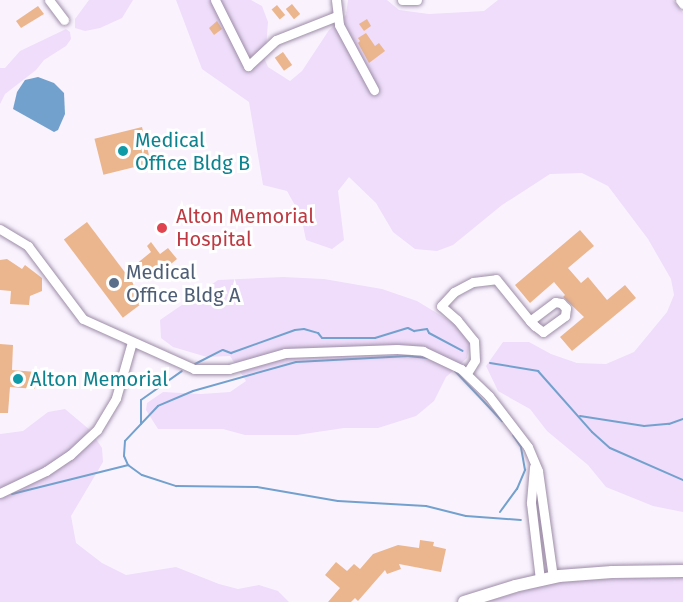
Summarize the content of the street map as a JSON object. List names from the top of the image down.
{
  "places": [
    "Medical Office Bldg B",
    "Alton Memorial Hospital",
    "Medical Office Bldg A",
    "Alton Memorial"
  ]
}
